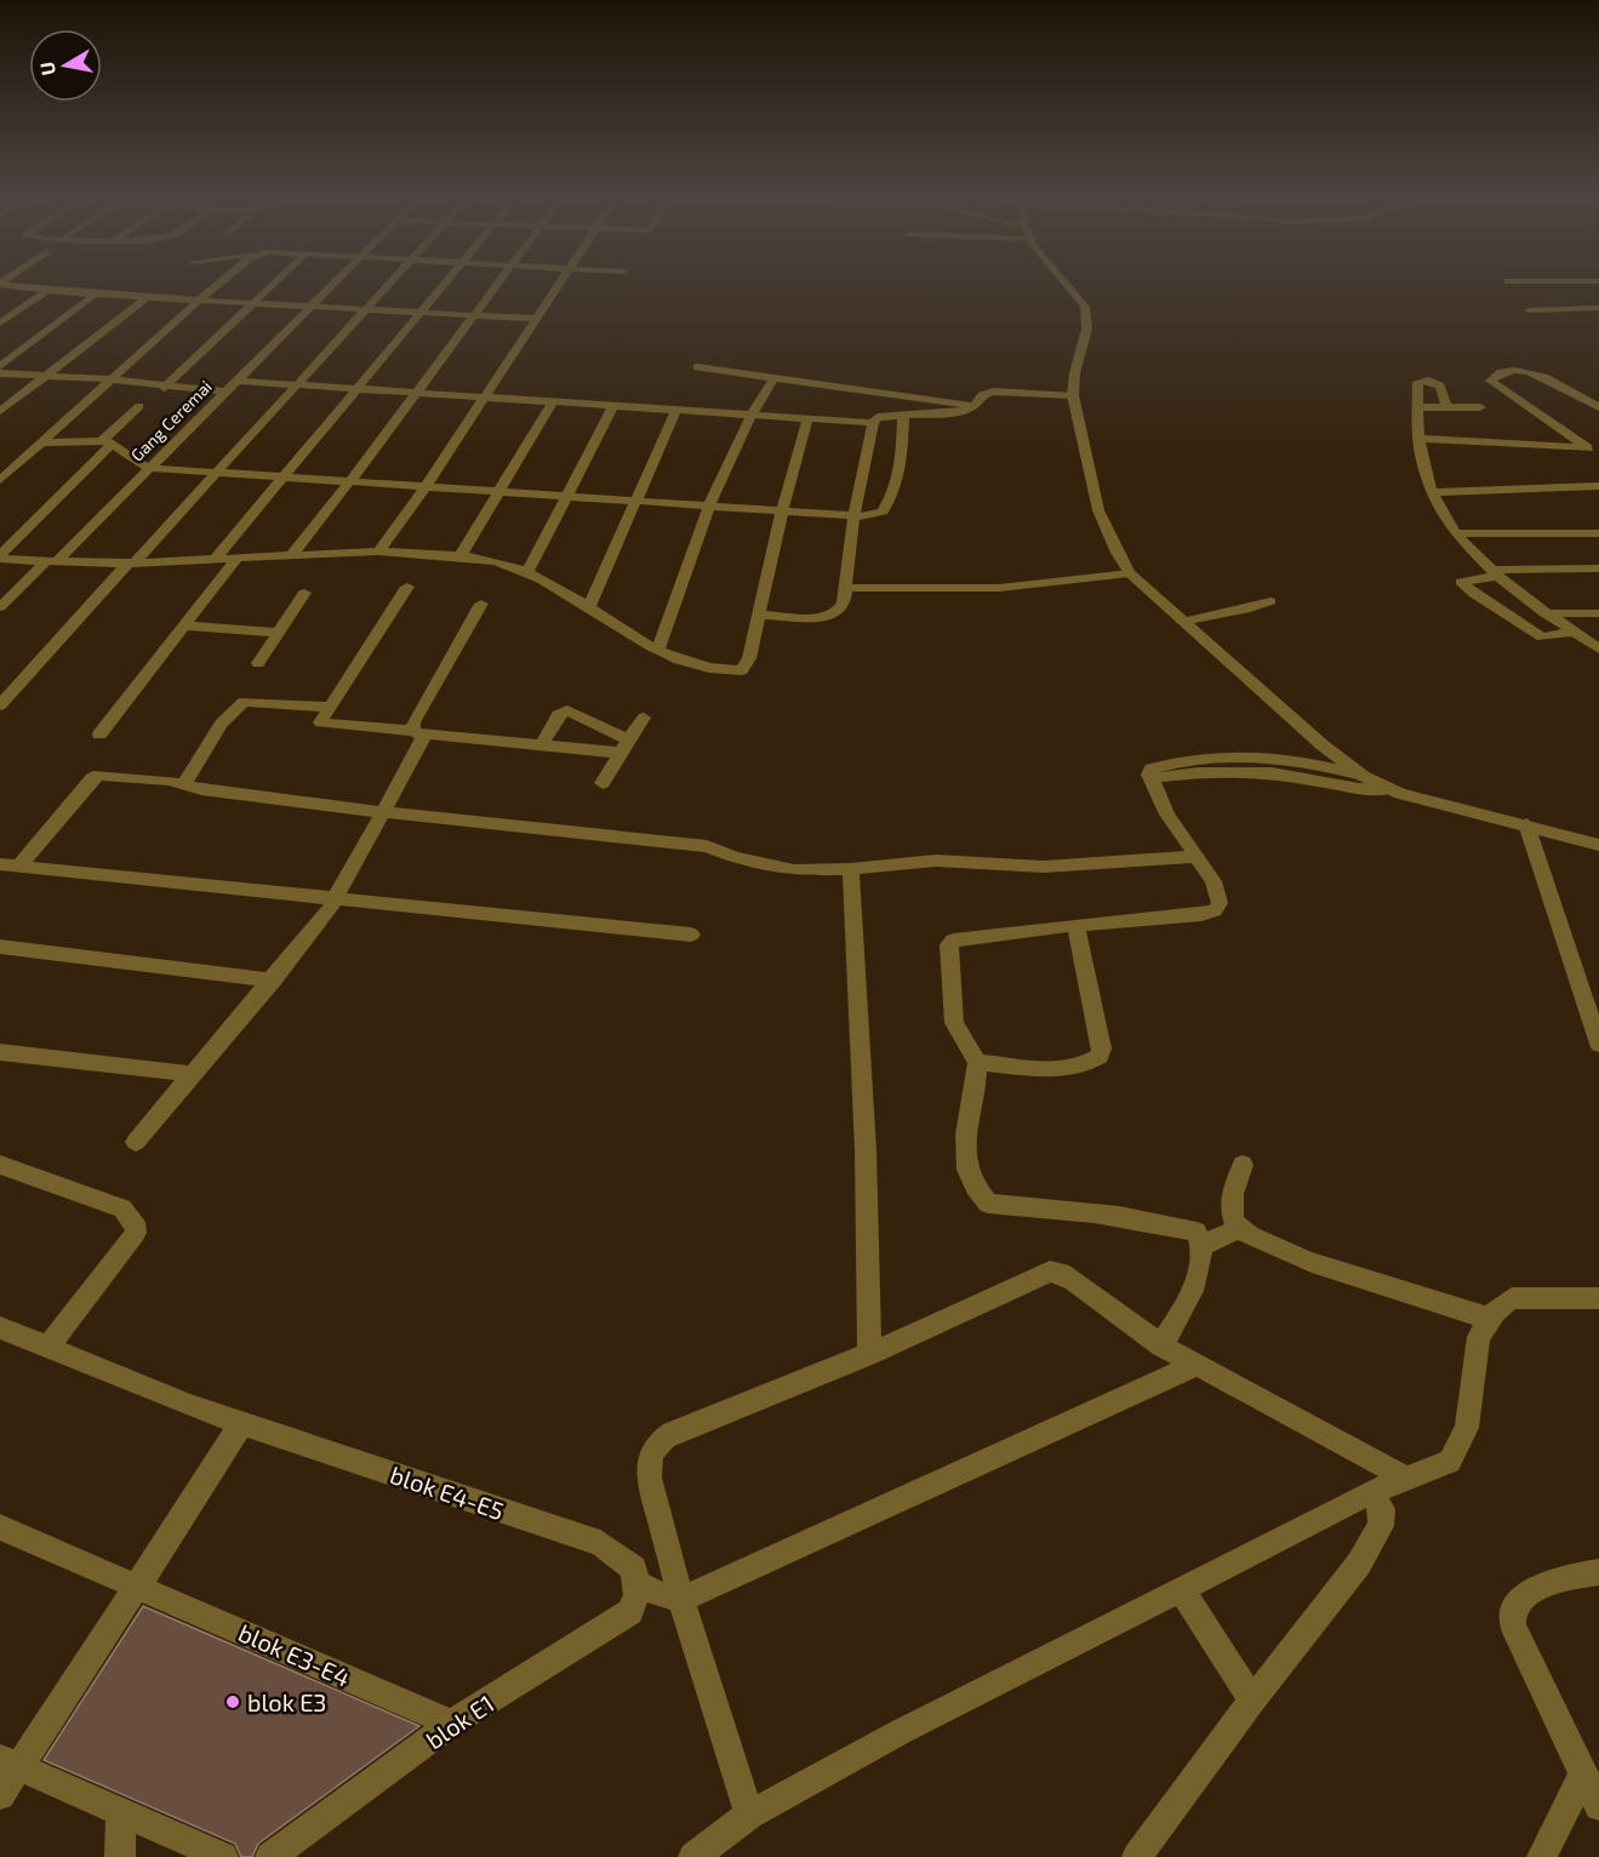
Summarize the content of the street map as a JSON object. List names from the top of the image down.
{
  "streets": {
    "street": [
      "Gang Ceremai",
      "blok E4-E5",
      "blok E3-E4",
      "blok E1"
    ]
  },
  "crossings": [
    ["blok E4-E5", "blok E1"],
    ["blok E3-E4", "blok E1"]
  ],
  "places": ["blok E3"],
  "north": "left"
}
